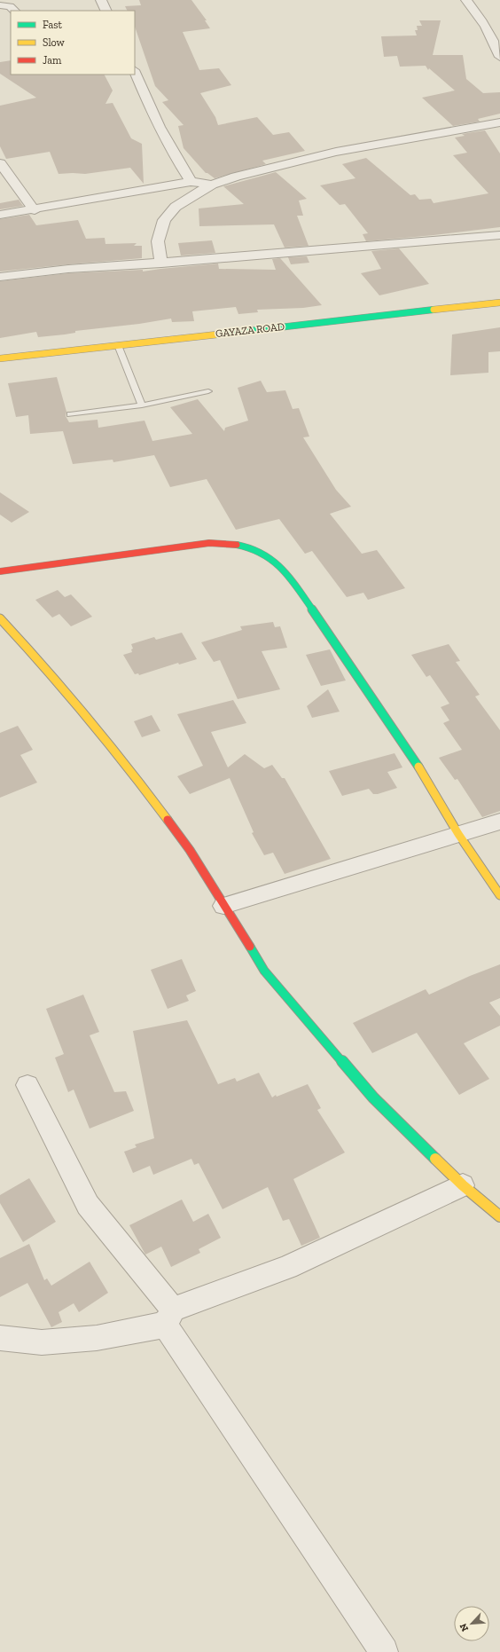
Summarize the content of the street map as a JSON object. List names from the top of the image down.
{
  "streets": {
    "street": ["GAYAZA ROAD"]
  },
  "legend": ["Fast", "Slow", "Jam"],
  "north": "bottom left"
}
